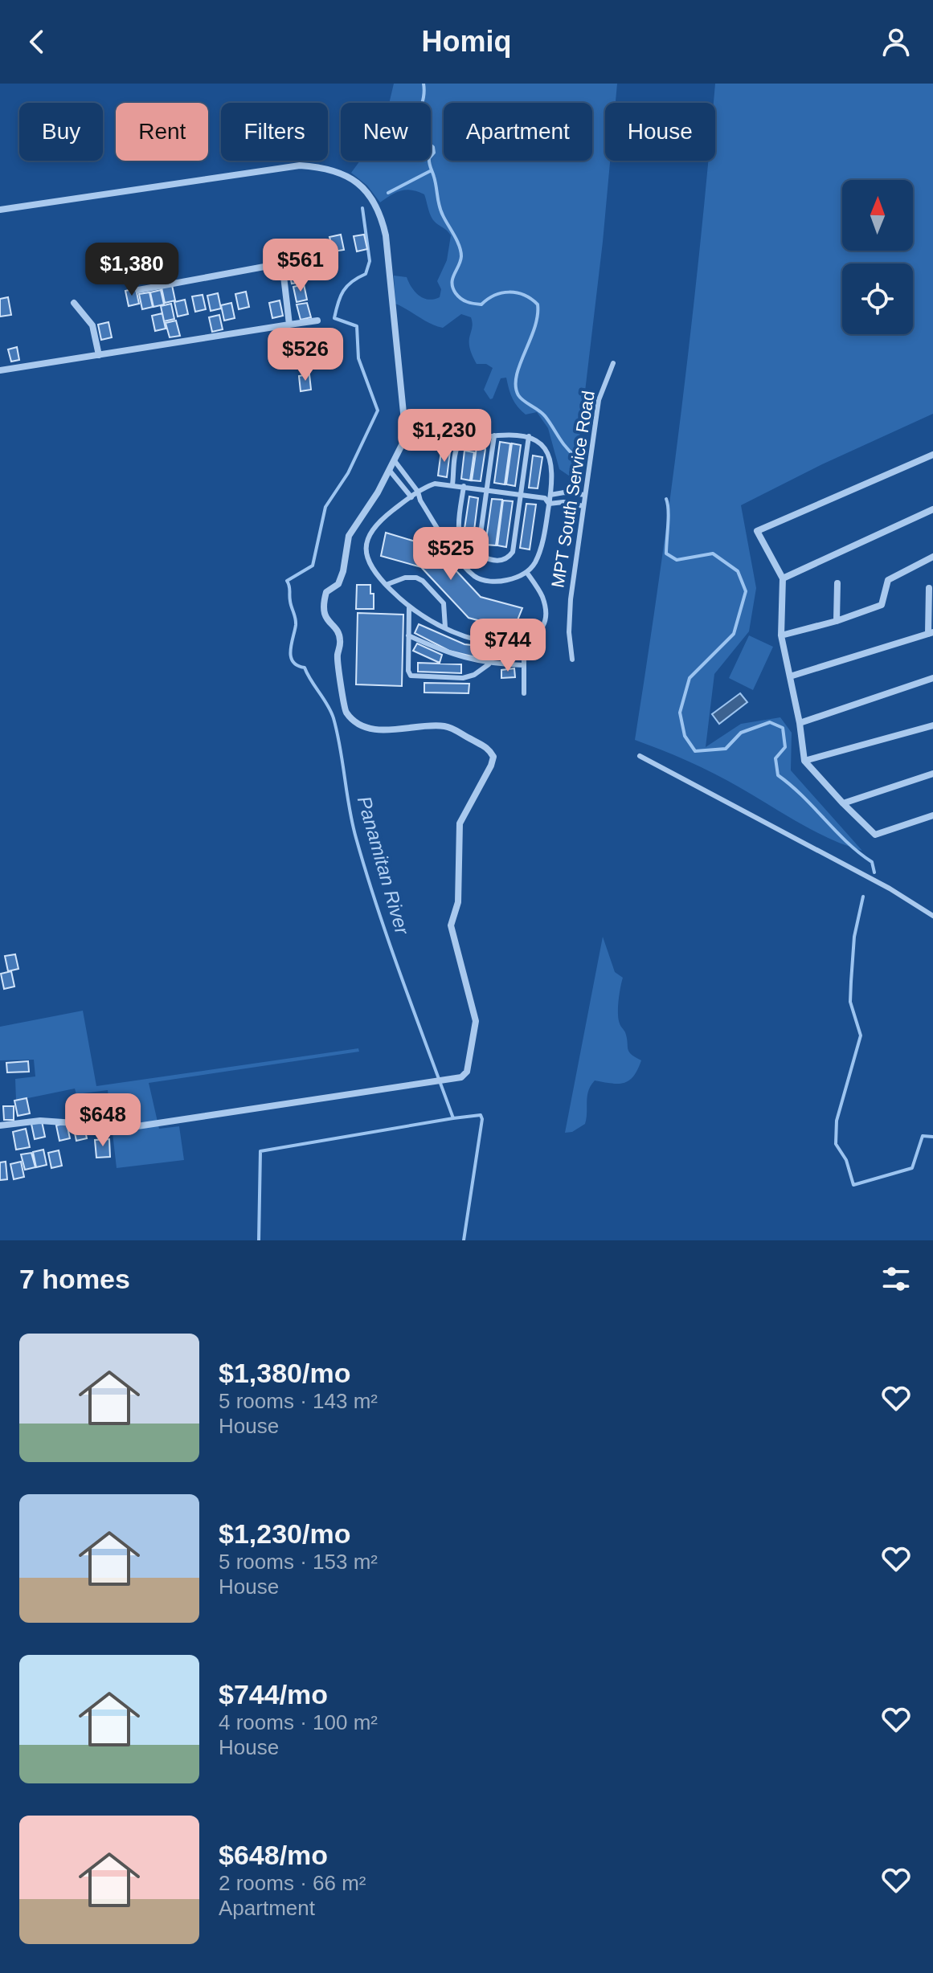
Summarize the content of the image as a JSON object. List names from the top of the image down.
{
  "streets": {
    "lane": ["MPT South Service Road"]
  },
  "water": ["Panamitan River"],
  "north": "top",
  "page": {
    "header": "Homiq",
    "chip": [
      "Buy",
      "Rent",
      "Filters",
      "New",
      "Apartment",
      "House"
    ],
    "price": [
      "$561",
      "$1,380",
      "$526",
      "$1,230",
      "$525",
      "$744",
      "$648"
    ],
    "heading": "7 homes",
    "list": [
      {
        "name": "$1,380/mo",
        "note": "5 rooms · 143 m² · House"
      },
      {
        "name": "$1,230/mo",
        "note": "5 rooms · 153 m² · House"
      },
      {
        "name": "$744/mo",
        "note": "4 rooms · 100 m² · House"
      },
      {
        "name": "$648/mo",
        "note": "2 rooms · 66 m² · Apartment"
      }
    ]
  }
}
